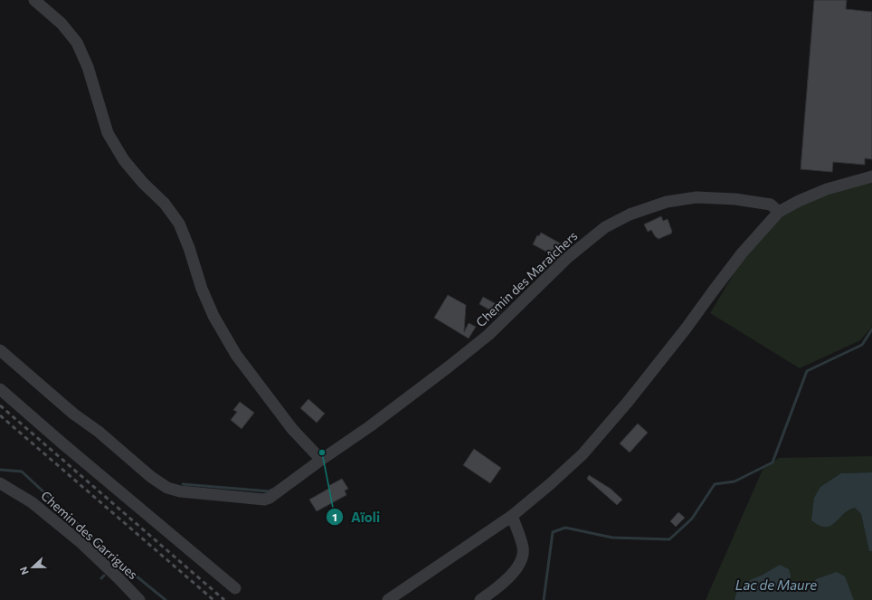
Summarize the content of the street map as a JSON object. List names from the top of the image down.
{
  "streets": {
    "street": ["Chemin des Maraîchers", "Chemin des Garrigues"]
  },
  "water": ["Lac de Maure"],
  "places": ["Aïoli"],
  "north": "left"
}
